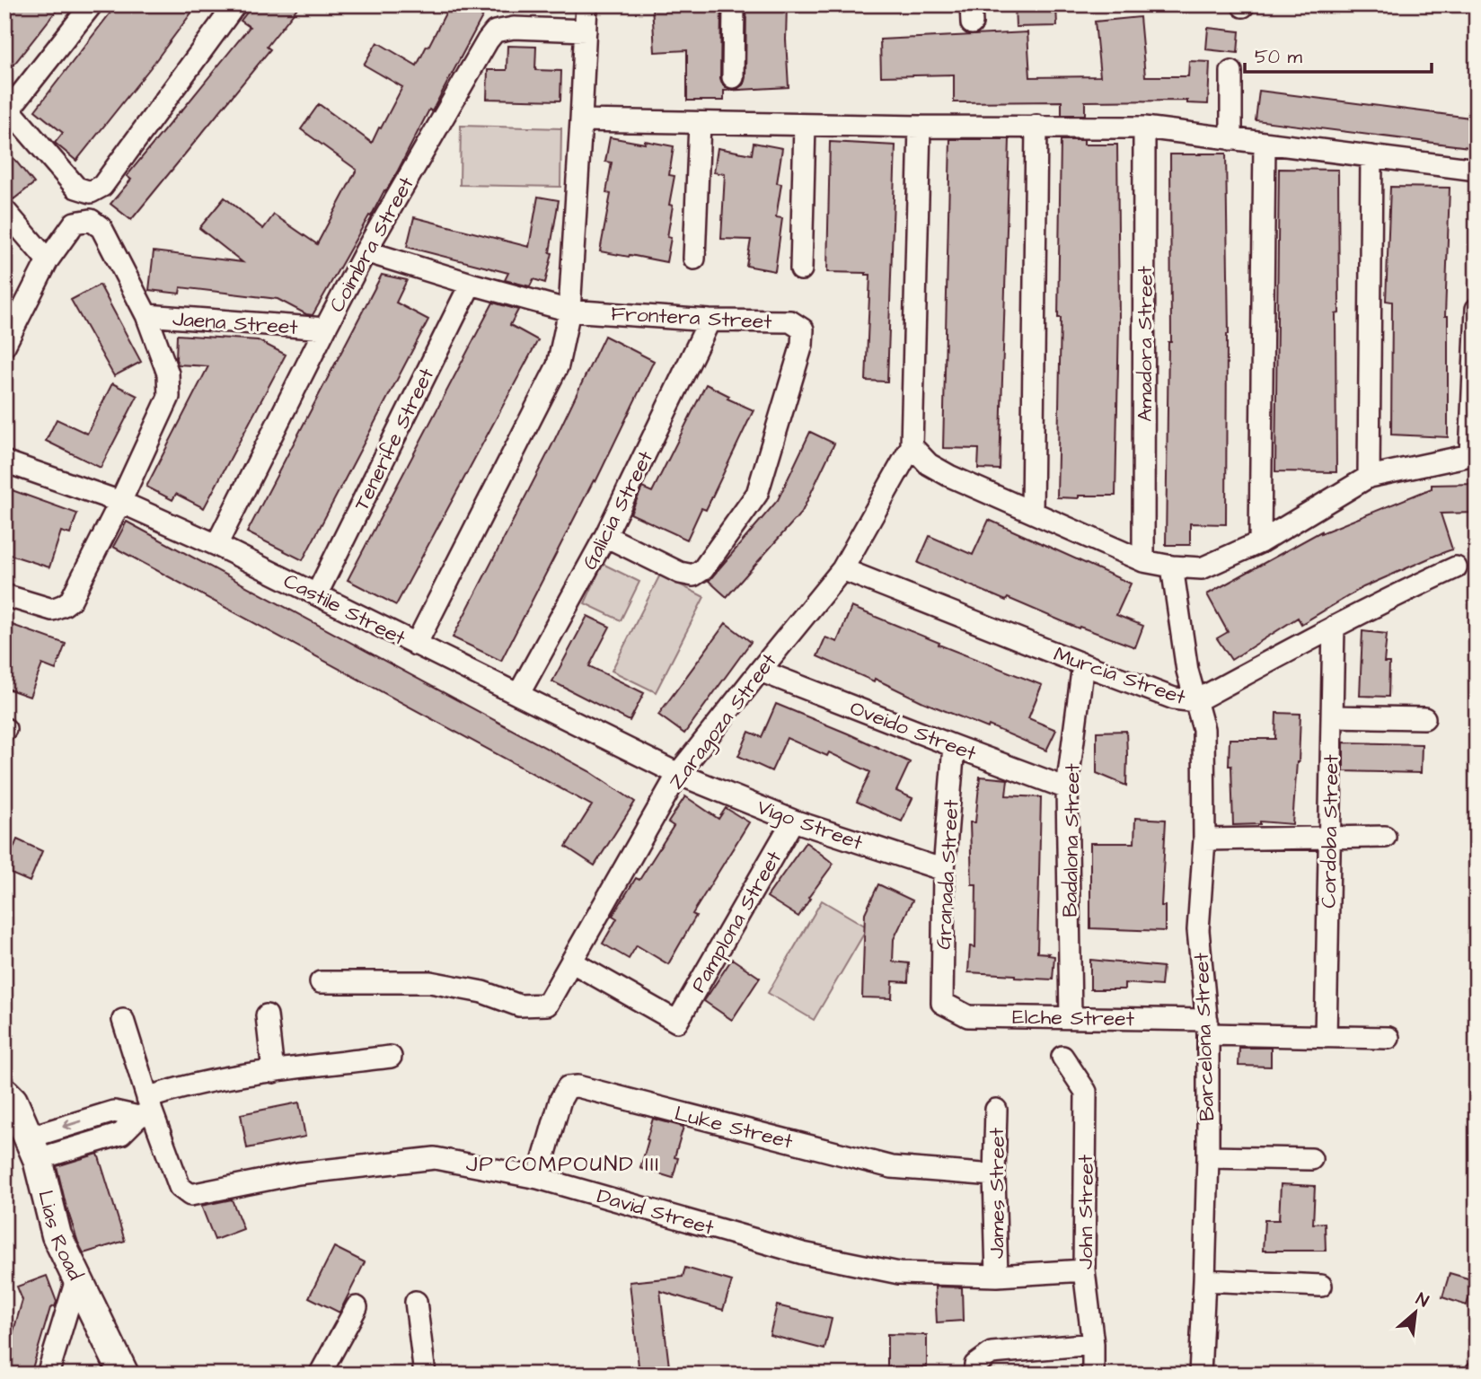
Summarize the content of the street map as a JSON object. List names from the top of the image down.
{
  "streets": {
    "main road": ["Lias Road"],
    "street": [
      "Coimbra Street",
      "Frontera Street",
      "Jaena Street",
      "Amadora Street",
      "Tenerife Street",
      "Galicia Street",
      "Castile Street",
      "Murcia Street",
      "Zaragoza Street",
      "Oveido Street",
      "Vigo Street",
      "Cordoba Street",
      "Badalona Street",
      "Granada Street",
      "Pamplona Street",
      "Elche Street",
      "Barcelona Street",
      "Luke Street",
      "James Street",
      "David Street",
      "John Street"
    ]
  },
  "crossings": [
    ["Coimbra Street", "Frontera Street"],
    ["Coimbra Street", "Jaena Street"],
    ["Coimbra Street", "Castile Street"],
    ["Frontera Street", "Tenerife Street"],
    ["Frontera Street", "Galicia Street"],
    ["Tenerife Street", "Castile Street"],
    ["Galicia Street", "Castile Street"],
    ["Castile Street", "Zaragoza Street"],
    ["Castile Street", "Vigo Street"],
    ["Murcia Street", "Zaragoza Street"],
    ["Murcia Street", "Cordoba Street"],
    ["Murcia Street", "Badalona Street"],
    ["Murcia Street", "Barcelona Street"],
    ["Zaragoza Street", "Oveido Street"],
    ["Zaragoza Street", "Vigo Street"],
    ["Zaragoza Street", "Pamplona Street"],
    ["Oveido Street", "Badalona Street"],
    ["Oveido Street", "Granada Street"],
    ["Vigo Street", "Granada Street"],
    ["Vigo Street", "Pamplona Street"],
    ["Cordoba Street", "Elche Street"],
    ["Badalona Street", "Elche Street"],
    ["Granada Street", "Elche Street"],
    ["Elche Street", "Barcelona Street"],
    ["Luke Street", "James Street"],
    ["Luke Street", "David Street"],
    ["James Street", "David Street"],
    ["David Street", "John Street"]
  ],
  "districts": ["JP COMPOUND III"],
  "scale_bar": "50 m",
  "north": "top right"
}
